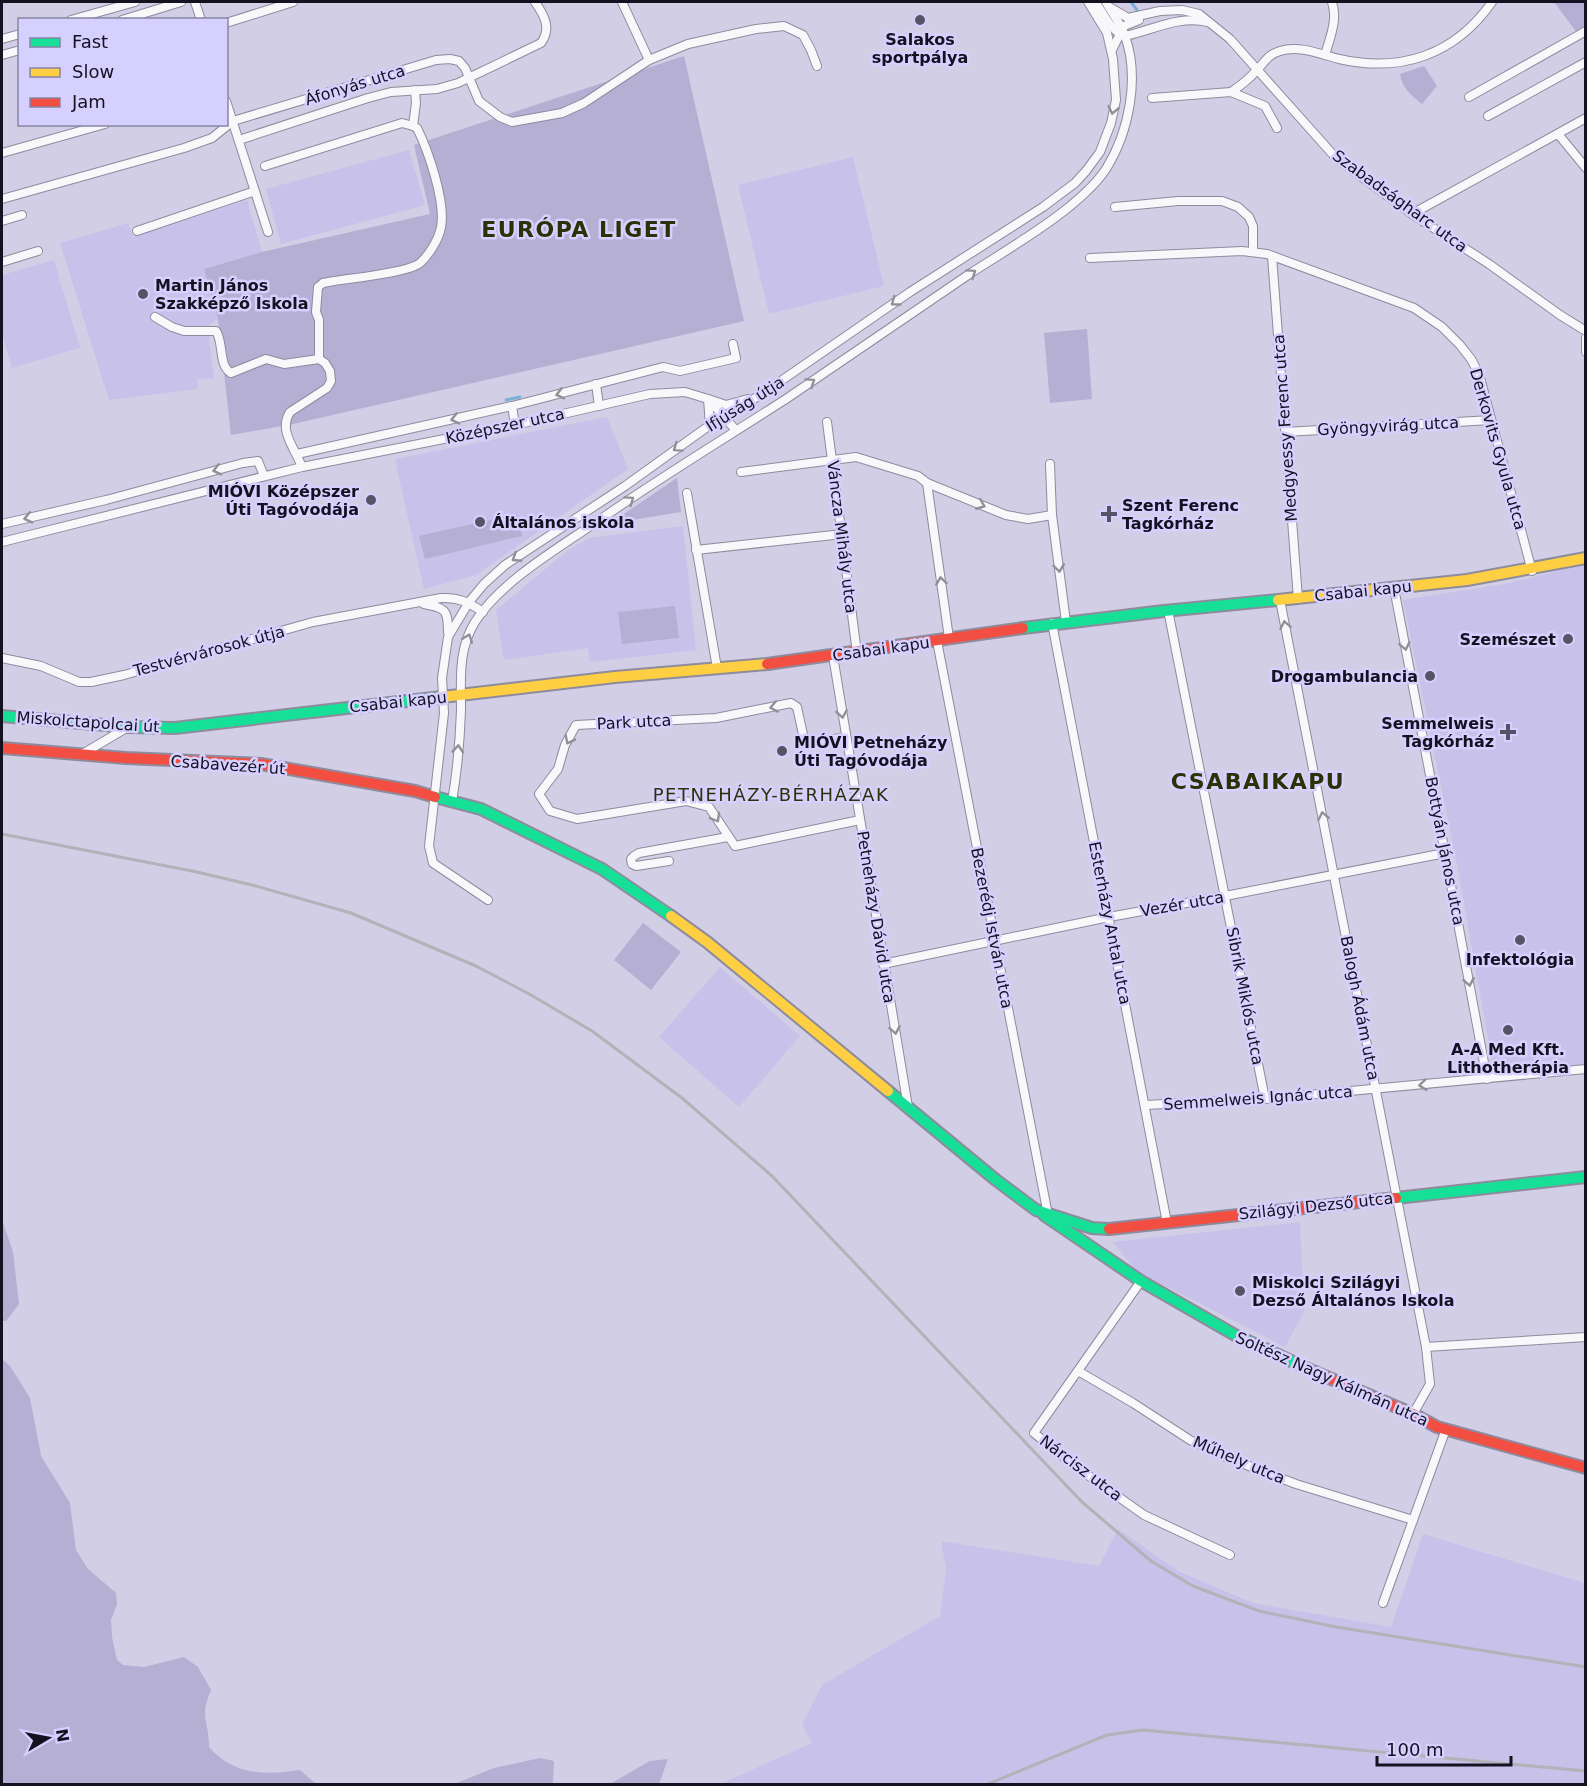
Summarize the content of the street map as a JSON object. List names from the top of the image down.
{
  "streets": {
    "street": [
      "Áfonyás utca",
      "Szabadságharc utca",
      "Ifjúság útja",
      "Középszer utca",
      "Gyöngyvirág utca",
      "Medgyessy Ferenc utca",
      "Derkovits Gyula utca",
      "Váncza Mihály utca",
      "Csabai kapu",
      "Testvérvárosok útja",
      "Miskolctapolcai út",
      "Park utca",
      "Csabavezér út",
      "Bottyán János utca",
      "Vezér utca",
      "Petneházy Dávid utca",
      "Esterházy Antal utca",
      "Bezerédj István utca",
      "Sibrik Miklós utca",
      "Balogh Ádám utca",
      "Semmelweis Ignác utca",
      "Szilágyi Dezső utca",
      "Soltész Nagy Kálmán utca",
      "Műhely utca",
      "Nárcisz utca"
    ]
  },
  "crossings": [
    ["Szabadságharc utca", "Ifjúság útja"],
    ["Ifjúság útja", "Középszer utca"],
    ["Ifjúság útja", "Csabai kapu"],
    ["Ifjúság útja", "Testvérvárosok útja"],
    ["Ifjúság útja", "Csabavezér út"],
    ["Gyöngyvirág utca", "Medgyessy Ferenc utca"],
    ["Gyöngyvirág utca", "Derkovits Gyula utca"],
    ["Medgyessy Ferenc utca", "Derkovits Gyula utca"],
    ["Medgyessy Ferenc utca", "Csabai kapu"],
    ["Derkovits Gyula utca", "Csabai kapu"],
    ["Váncza Mihály utca", "Csabai kapu"],
    ["Csabai kapu", "Miskolctapolcai út"],
    ["Csabai kapu", "Bottyán János utca"],
    ["Csabai kapu", "Petneházy Dávid utca"],
    ["Csabai kapu", "Esterházy Antal utca"],
    ["Csabai kapu", "Bezerédj István utca"],
    ["Csabai kapu", "Sibrik Miklós utca"],
    ["Csabai kapu", "Balogh Ádám utca"],
    ["Park utca", "Petneházy Dávid utca"],
    ["Csabavezér út", "Petneházy Dávid utca"],
    ["Csabavezér út", "Szilágyi Dezső utca"],
    ["Csabavezér út", "Soltész Nagy Kálmán utca"],
    ["Bottyán János utca", "Vezér utca"],
    ["Bottyán János utca", "Semmelweis Ignác utca"],
    ["Vezér utca", "Petneházy Dávid utca"],
    ["Vezér utca", "Esterházy Antal utca"],
    ["Vezér utca", "Bezerédj István utca"],
    ["Vezér utca", "Sibrik Miklós utca"],
    ["Vezér utca", "Balogh Ádám utca"],
    ["Esterházy Antal utca", "Semmelweis Ignác utca"],
    ["Esterházy Antal utca", "Szilágyi Dezső utca"],
    ["Bezerédj István utca", "Szilágyi Dezső utca"],
    ["Sibrik Miklós utca", "Semmelweis Ignác utca"],
    ["Balogh Ádám utca", "Semmelweis Ignác utca"],
    ["Balogh Ádám utca", "Szilágyi Dezső utca"],
    ["Balogh Ádám utca", "Soltész Nagy Kálmán utca"],
    ["Szilágyi Dezső utca", "Soltész Nagy Kálmán utca"],
    ["Soltész Nagy Kálmán utca", "Nárcisz utca"],
    ["Műhely utca", "Nárcisz utca"]
  ],
  "one_way": ["Bottyán János utca", "Petneházy Dávid utca"],
  "districts": ["EURÓPA LIGET", "CSABAIKAPU", "PETNEHÁZY-BÉRHÁZAK"],
  "places": {
    "other": [
      "Salakos sportpálya",
      "Martin János Szakképző Iskola",
      "MIÓVI Középszer Úti Tagóvodája",
      "Általános iskola",
      "Szemészet",
      "Drogambulancia",
      "MIÓVI Petneházy Úti Tagóvodája",
      "Infektológia",
      "A-A Med Kft. Lithotherápia",
      "Miskolci Szilágyi Dezső Általános Iskola"
    ],
    "health": ["Szent Ferenc Tagkórház", "Semmelweis Tagkórház"]
  },
  "legend": ["Fast", "Slow", "Jam"],
  "scale_bar": "100 m",
  "north": "right"
}
